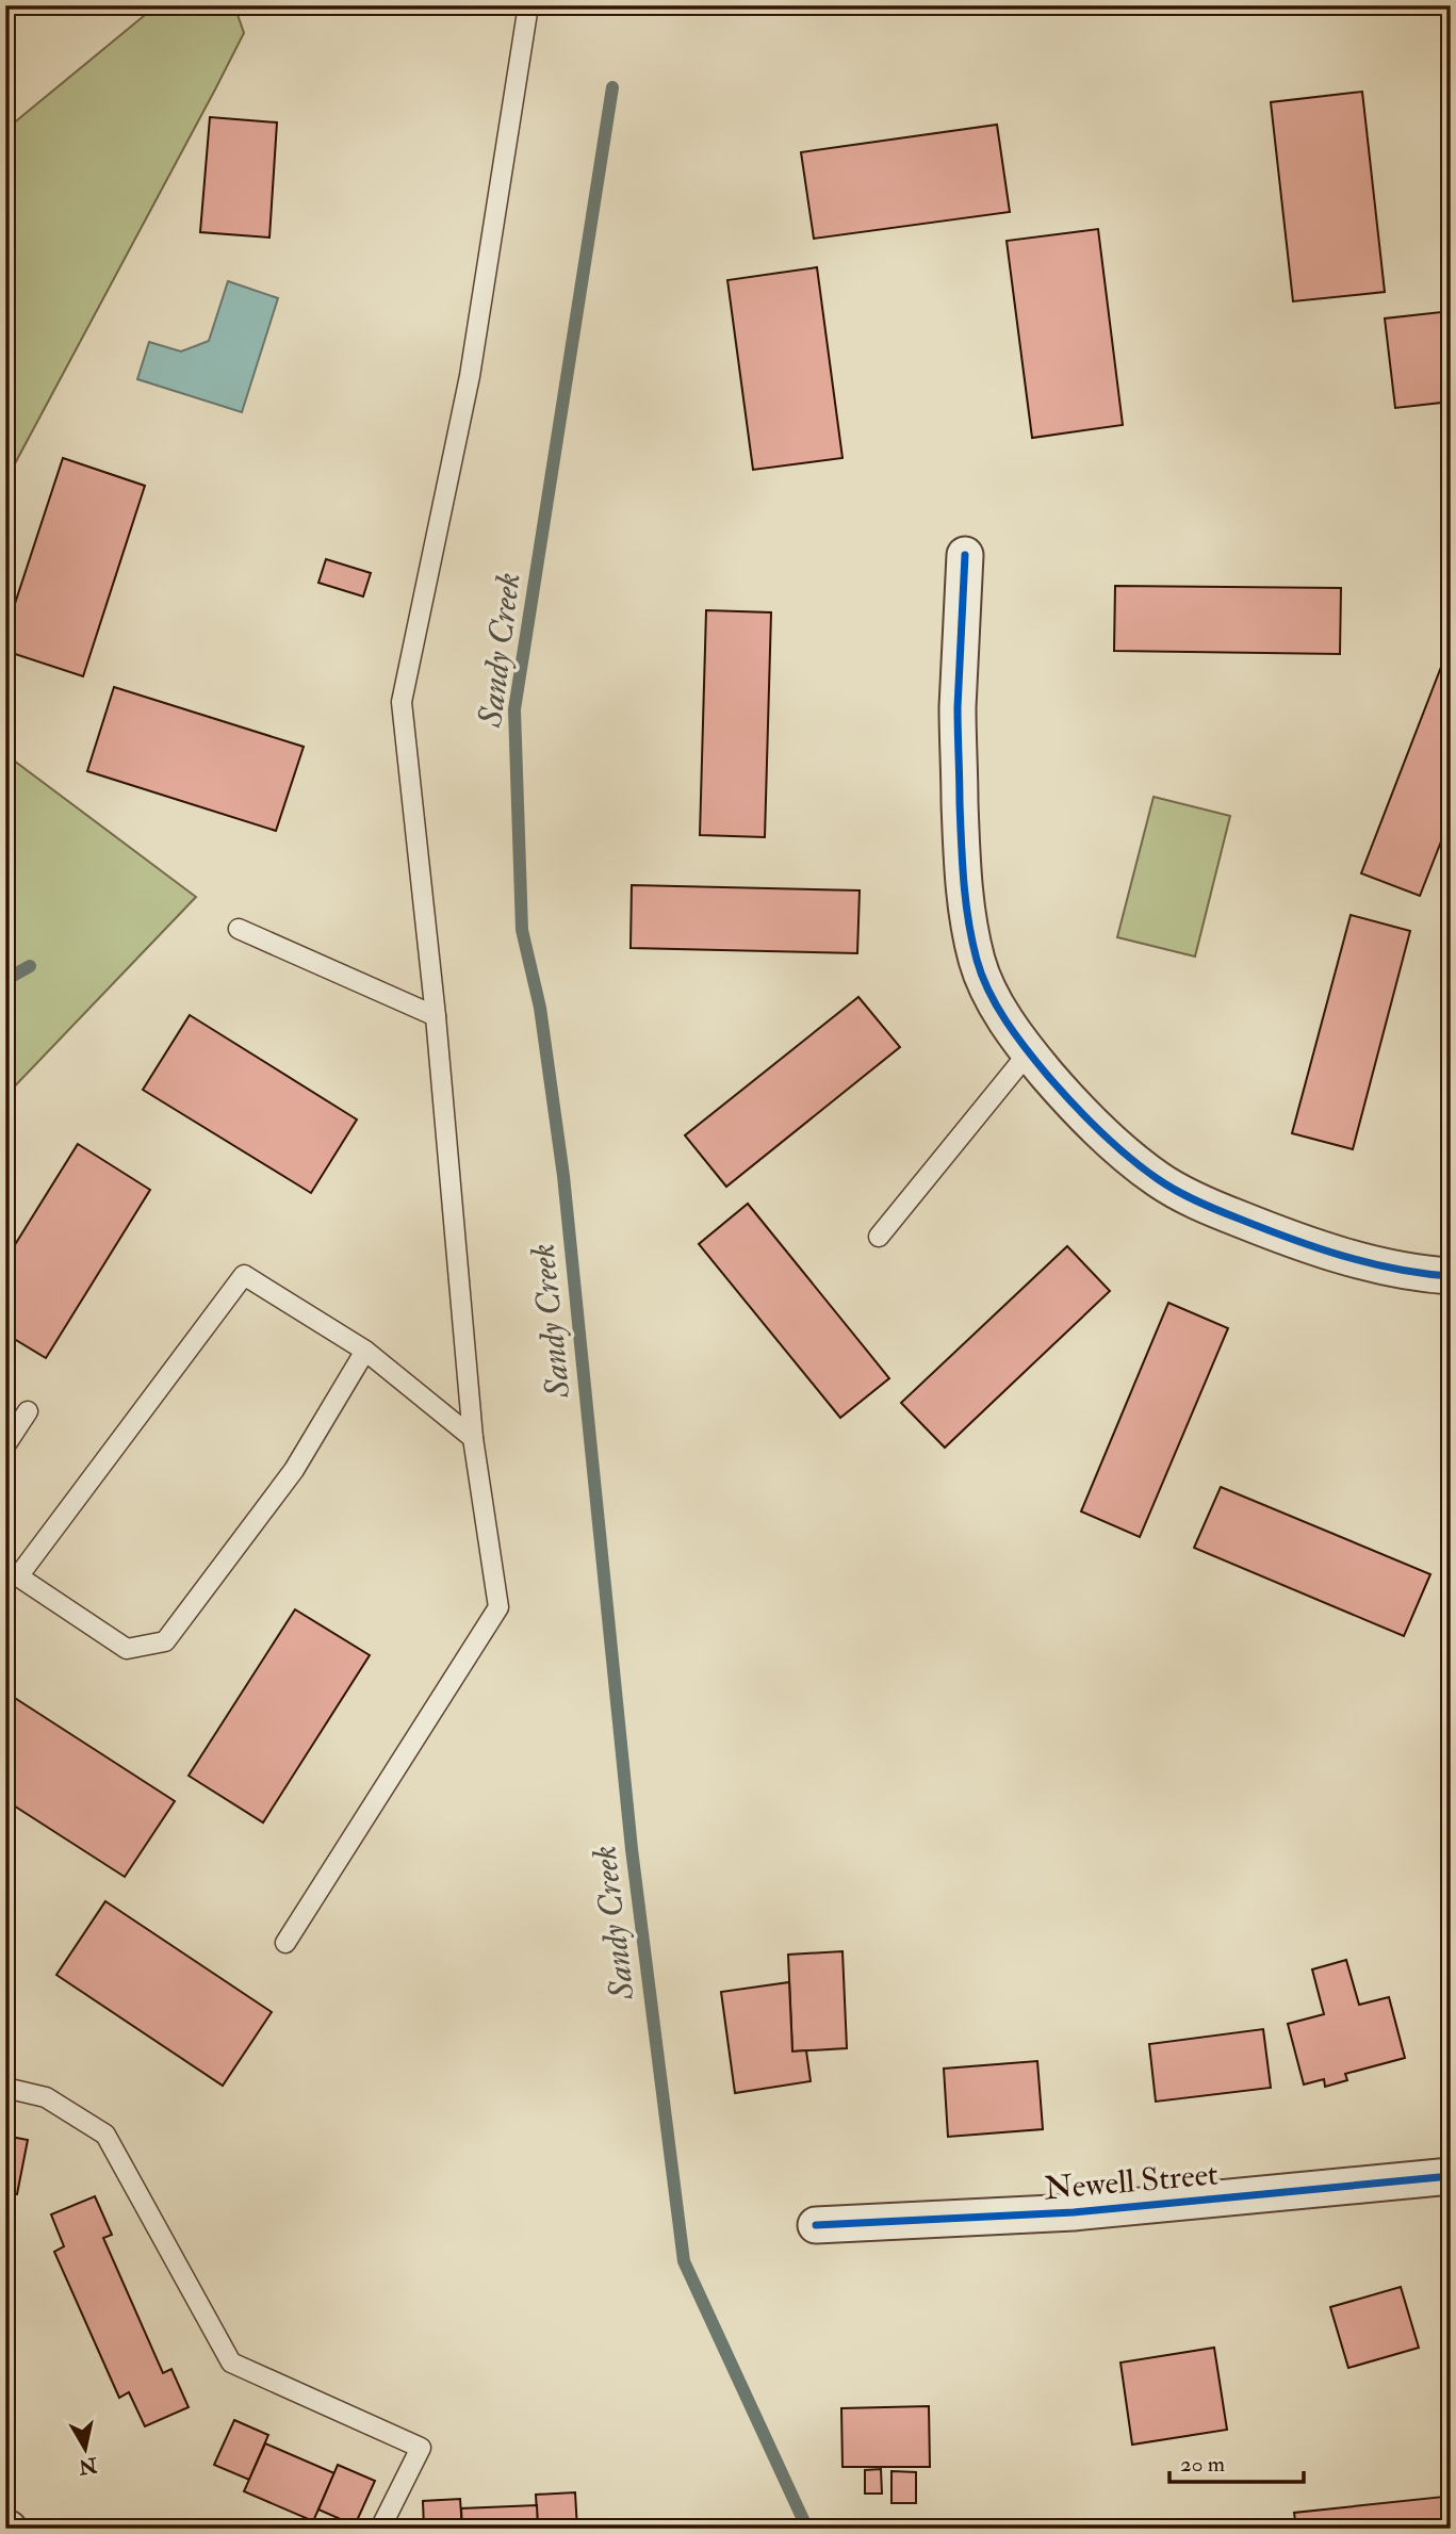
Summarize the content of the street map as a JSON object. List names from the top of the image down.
{
  "streets": {
    "street": ["Newell Street"]
  },
  "water": ["Sandy Creek"],
  "scale_bar": "20 m",
  "north": "bottom"
}
